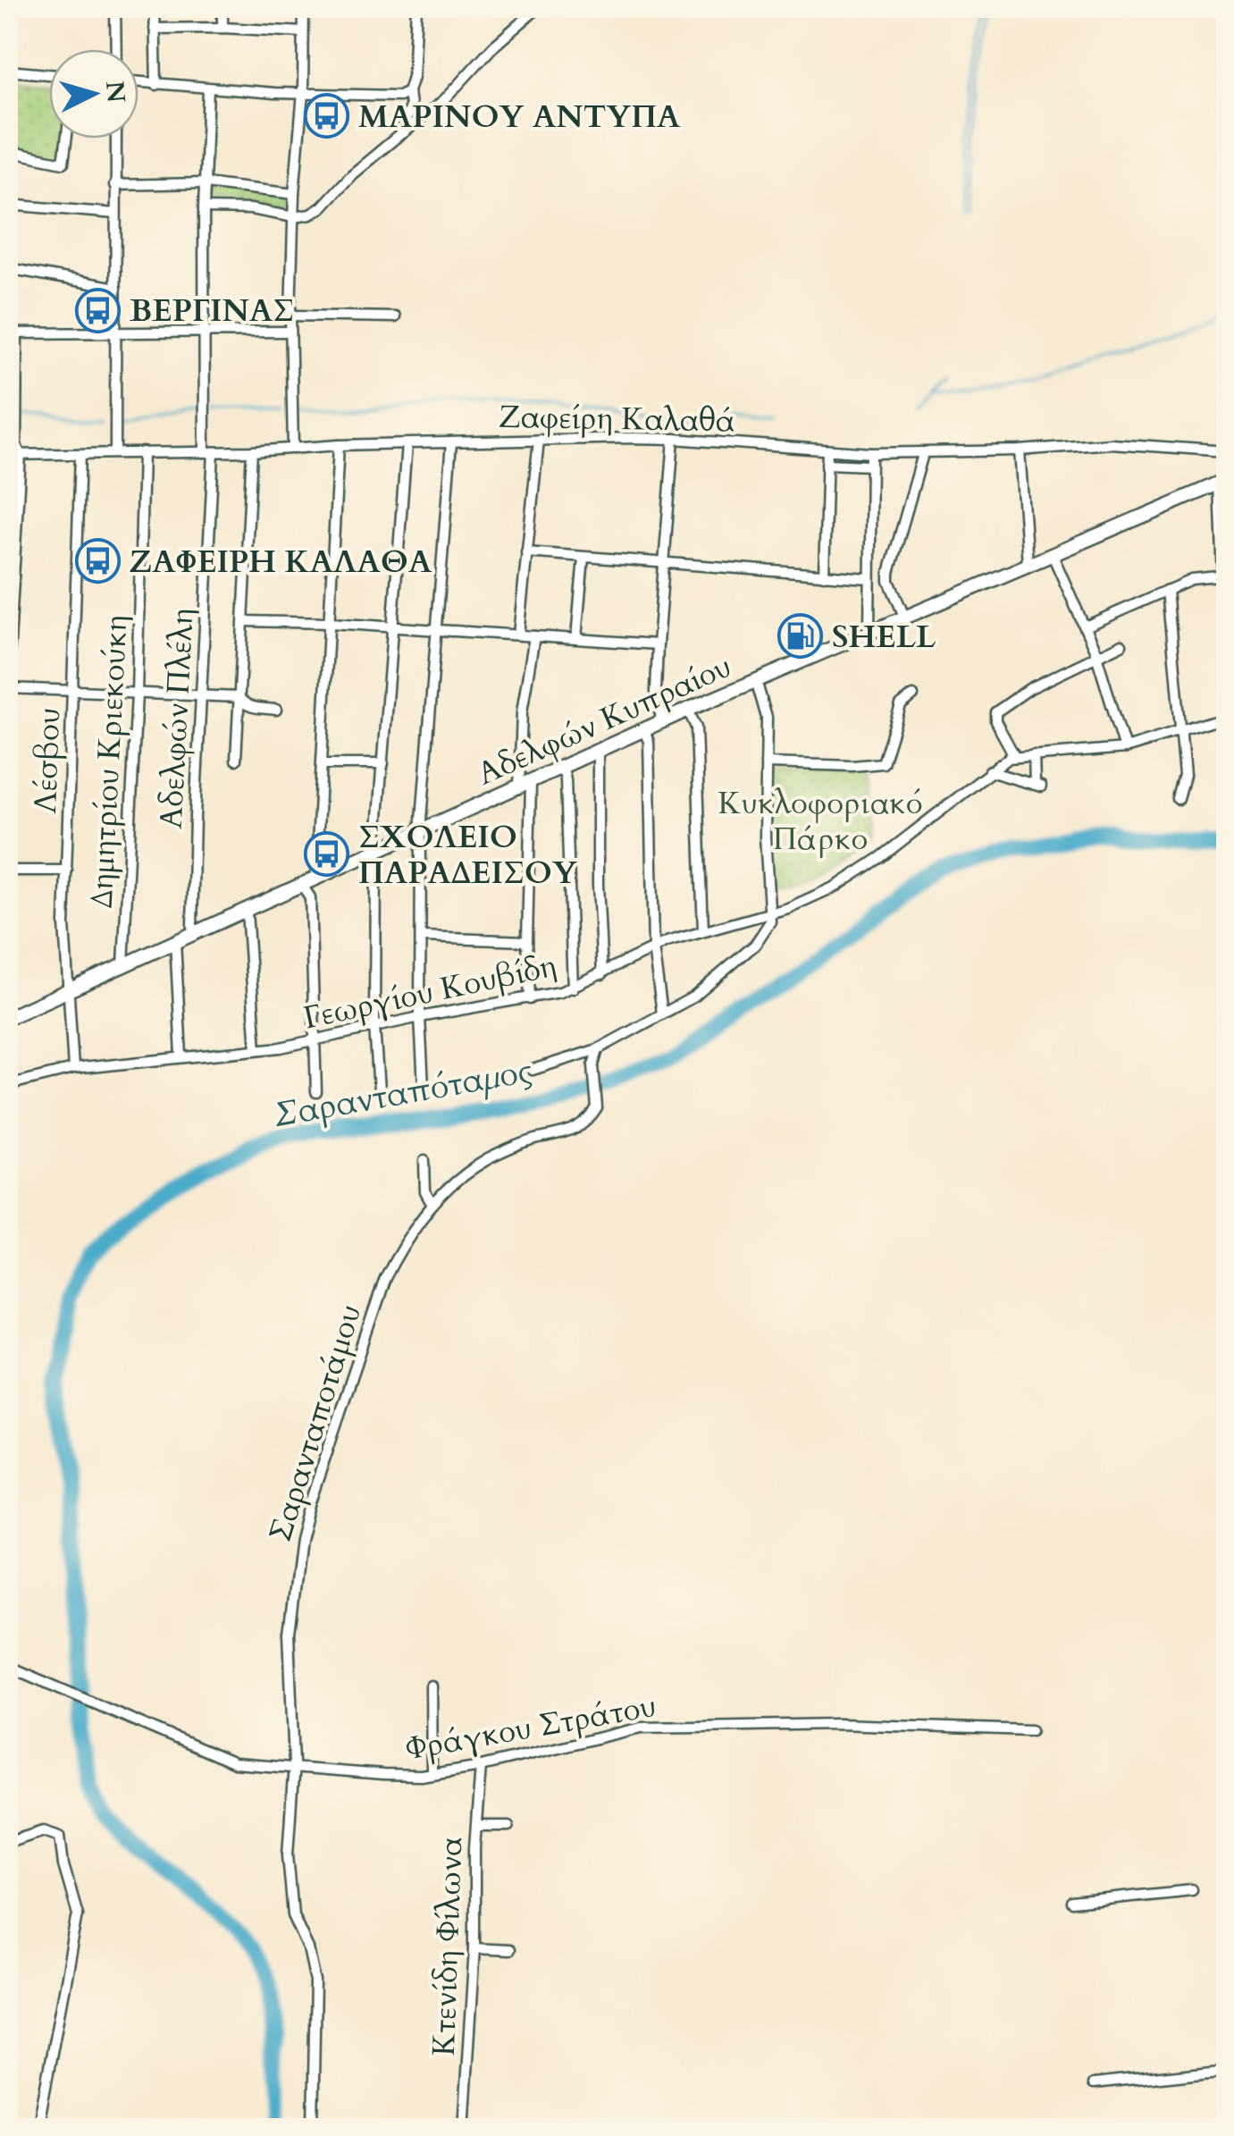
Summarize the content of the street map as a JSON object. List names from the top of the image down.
{
  "streets": {
    "main road": ["Αδελφών Κυπραίου"],
    "street": [
      "Ζαφείρη Καλαθά",
      "Αδελφών Πλέλη",
      "Λέσβου",
      "Δημητρίου Κριεκούκη",
      "Γεωργίου Κουβίδη",
      "Σαρανταποτάμου",
      "Φράγκου Στράτου",
      "Κτενίδη Φίλωνα"
    ]
  },
  "crossings": [
    ["Ζαφείρη Καλαθά", "Αδελφών Πλέλη"],
    ["Ζαφείρη Καλαθά", "Λέσβου"],
    ["Ζαφείρη Καλαθά", "Δημητρίου Κριεκούκη"],
    ["Αδελφών Πλέλη", "Αδελφών Κυπραίου"],
    ["Αδελφών Κυπραίου", "Λέσβου"],
    ["Αδελφών Κυπραίου", "Δημητρίου Κριεκούκη"],
    ["Λέσβου", "Γεωργίου Κουβίδη"],
    ["Σαρανταποτάμου", "Φράγκου Στράτου"],
    ["Φράγκου Στράτου", "Κτενίδη Φίλωνα"]
  ],
  "water": ["Σαρανταπόταμος"],
  "parks": ["Κυκλοφοριακό Πάρκο"],
  "places": {
    "bus stop": [
      "ΜΑΡΙΝΟΥ ΑΝΤΥΠΑ",
      "ΒΕΡΓΙΝΑΣ",
      "ΖΑΦΕΙΡΗ ΚΑΛΑΘΑ",
      "ΣΧΟΛΕΙΟ ΠΑΡΑΔΕΙΣΟΥ"
    ],
    "fuel station": ["SHELL"]
  },
  "north": "right"
}
